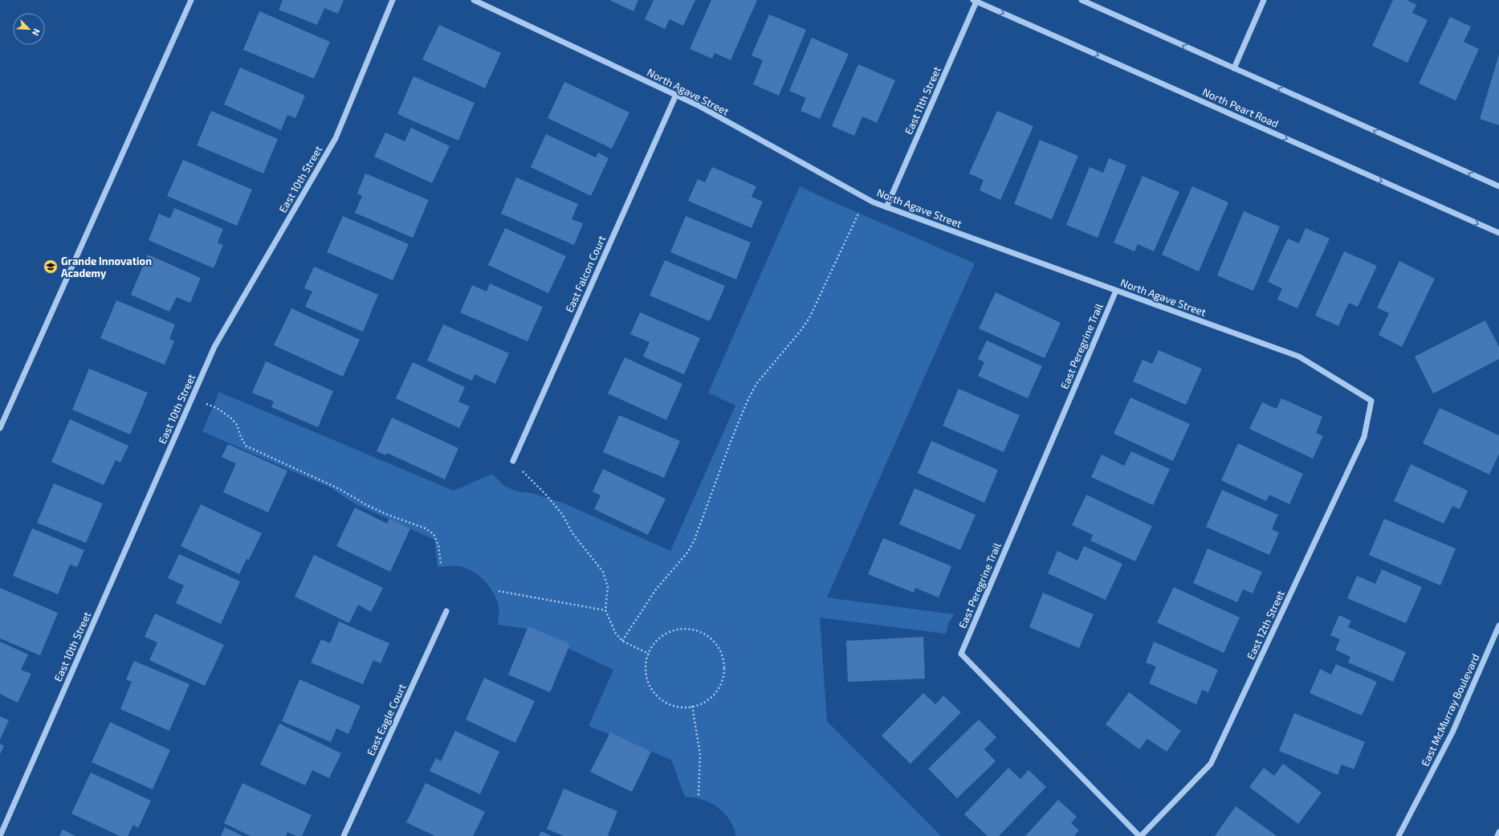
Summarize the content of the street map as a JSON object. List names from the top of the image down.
{
  "streets": {
    "street": [
      "North Agave Street",
      "East 11th Street",
      "North Peart Road",
      "East 10th Street",
      "East Falcon Court",
      "East Peregrine Trail",
      "East 12th Street",
      "East McMurray Boulevard",
      "East Eagle Court"
    ]
  },
  "crossings": [
    ["North Agave Street", "East 11th Street"],
    ["North Agave Street", "East Falcon Court"],
    ["North Agave Street", "East Peregrine Trail"],
    ["North Agave Street", "East 12th Street"],
    ["East 11th Street", "North Peart Road"],
    ["East Peregrine Trail", "East 12th Street"]
  ],
  "places": {
    "school or university": ["Grande Innovation Academy"]
  },
  "north": "bottom right"
}
